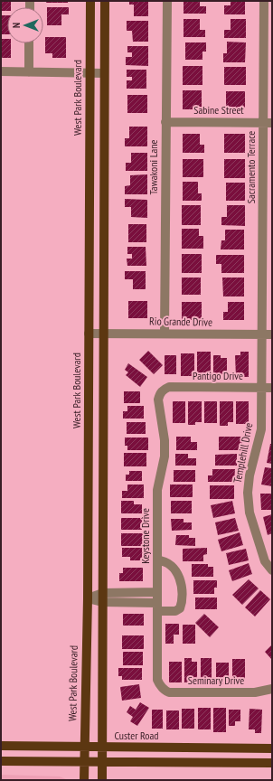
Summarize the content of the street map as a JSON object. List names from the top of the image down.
{
  "streets": {
    "main road": ["West Park Boulevard", "Custer Road"],
    "street": [
      "Sabine Street",
      "Tawakoni Lane",
      "Sacramento Terrace",
      "Rio Grande Drive",
      "Pantigo Drive",
      "Templehill Drive",
      "Keystone Drive",
      "Seminary Drive"
    ]
  },
  "crossings": [
    ["West Park Boulevard", "Rio Grande Drive"],
    ["West Park Boulevard", "Custer Road"],
    ["Sabine Street", "Tawakoni Lane"],
    ["Sabine Street", "Sacramento Terrace"],
    ["Tawakoni Lane", "Rio Grande Drive"],
    ["Sacramento Terrace", "Rio Grande Drive"],
    ["Sacramento Terrace", "Templehill Drive"],
    ["Rio Grande Drive", "Templehill Drive"],
    ["Pantigo Drive", "Templehill Drive"],
    ["Pantigo Drive", "Keystone Drive"],
    ["Keystone Drive", "Seminary Drive"]
  ],
  "north": "left"
}
